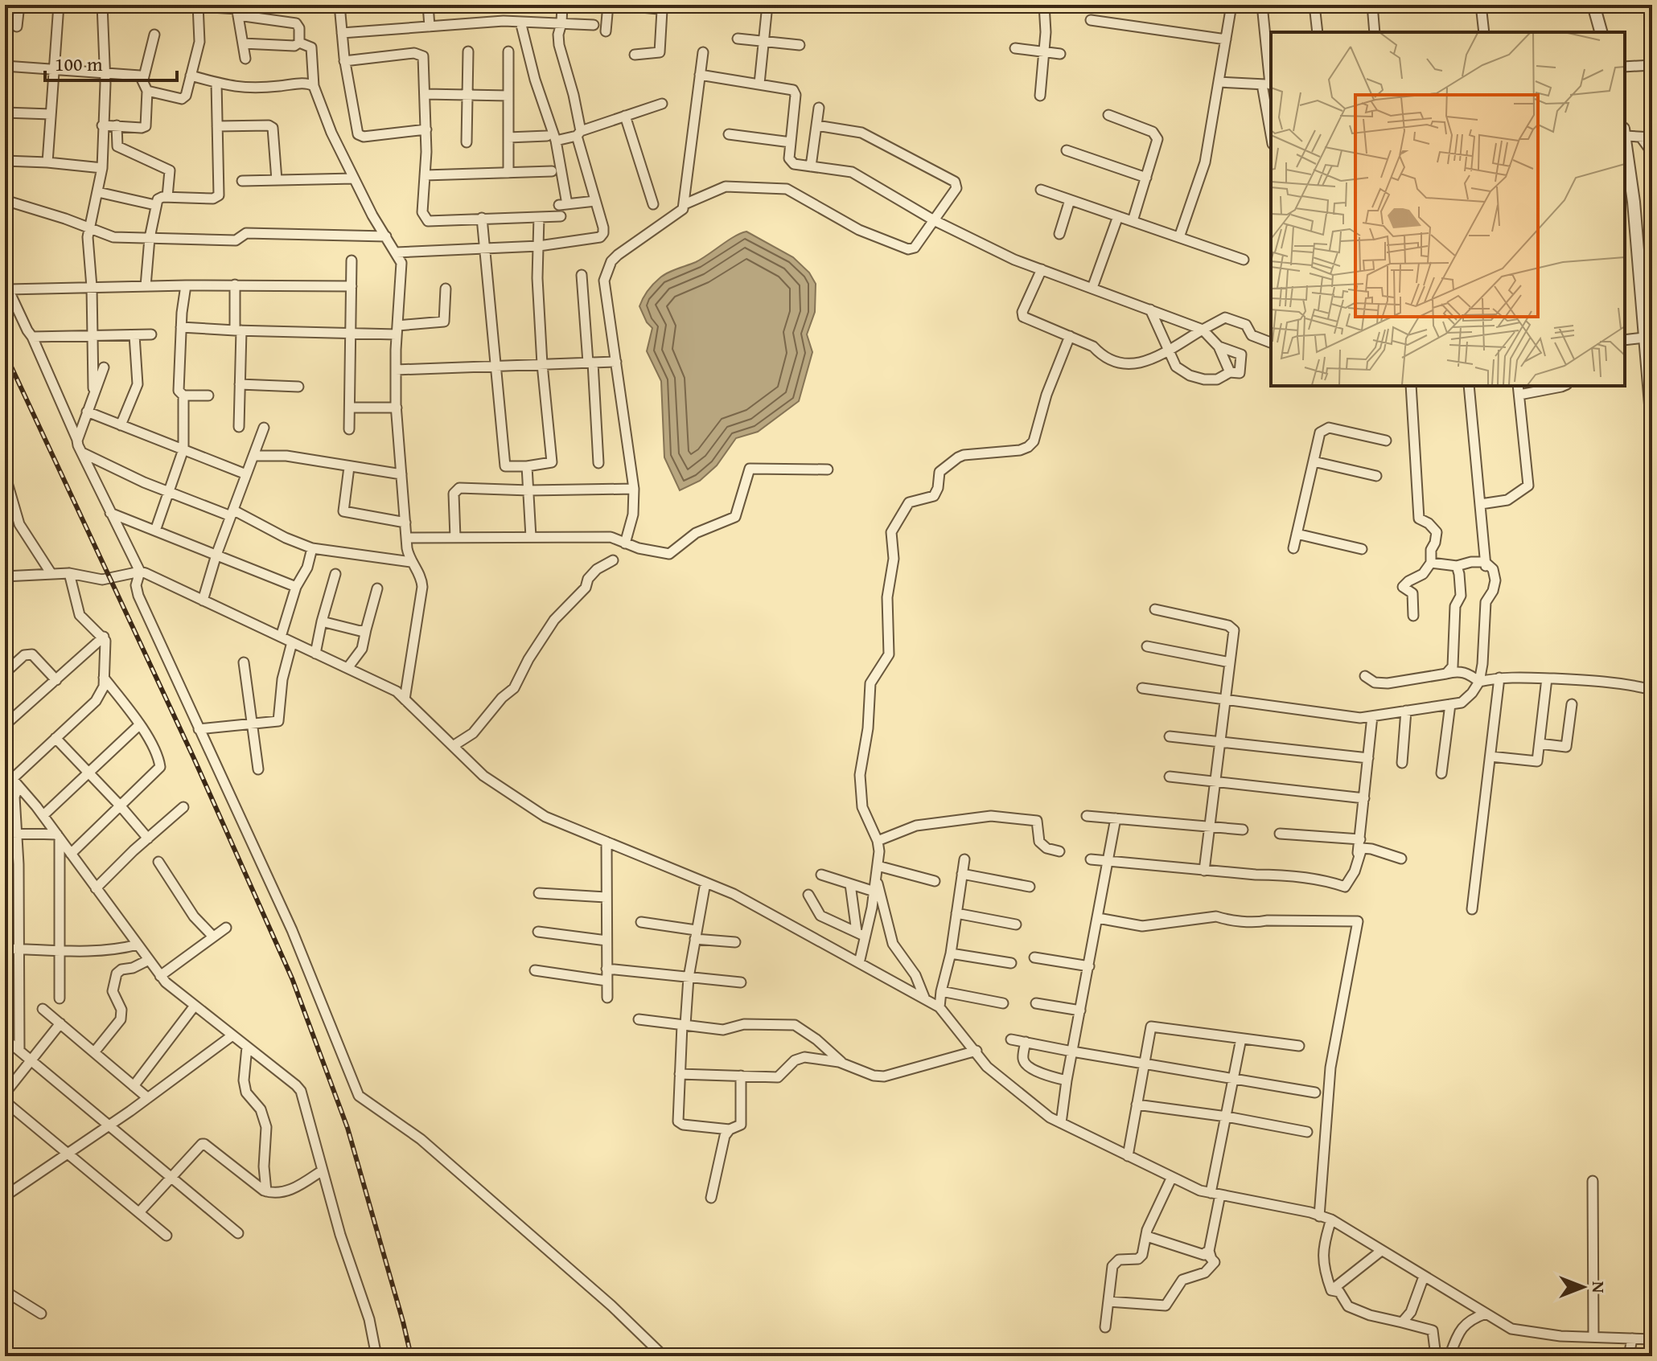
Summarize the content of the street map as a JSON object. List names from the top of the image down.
{
  "scale_bar": "100 m",
  "north": "right"
}
